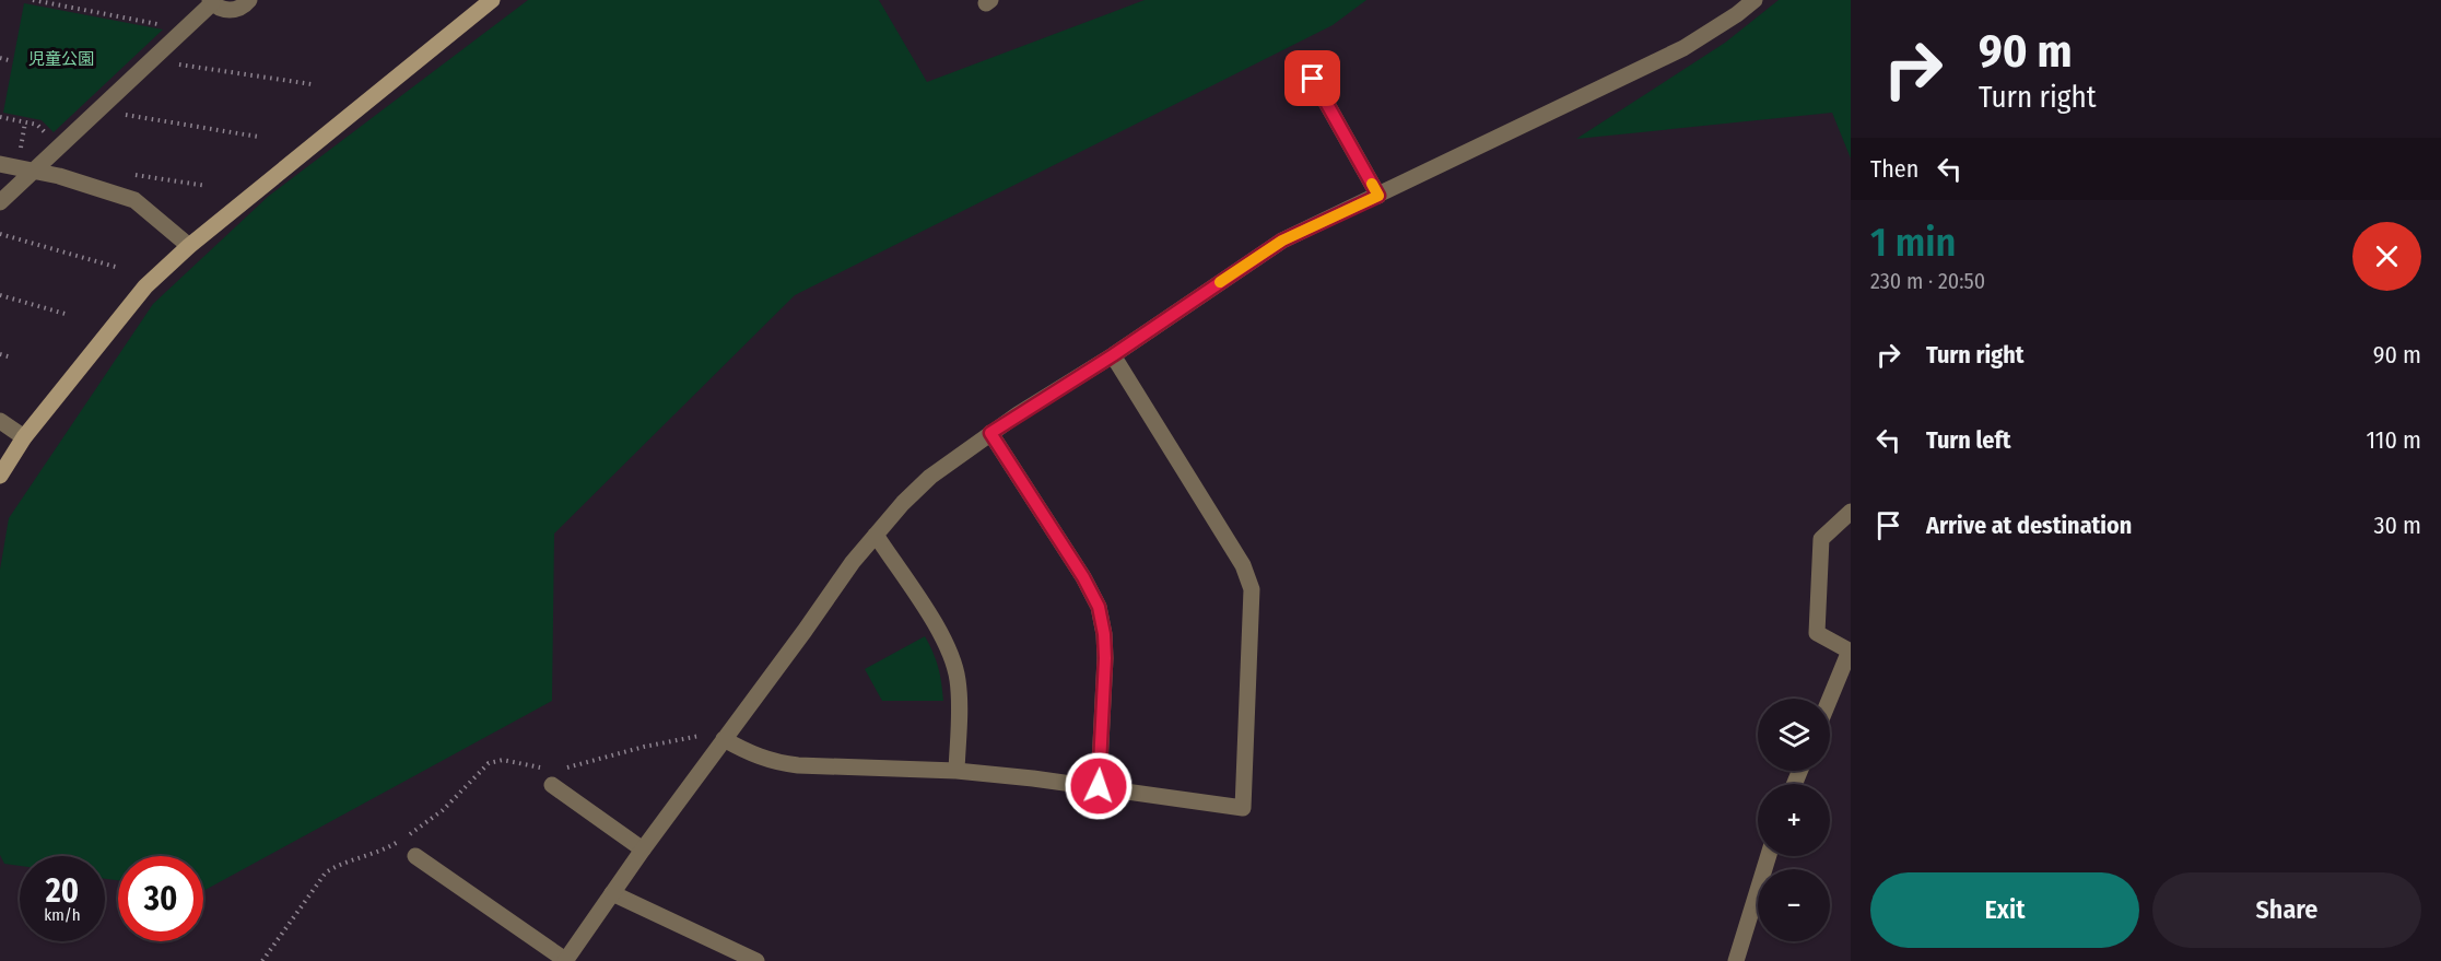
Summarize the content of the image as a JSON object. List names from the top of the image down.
{
  "parks": ["児童公園"],
  "page": {
    "turn": ["90 m", "Turn right"],
    "then": "Then",
    "heading": ["1 min", "230 m · 20:50"],
    "list": [
      {
        "name": "Turn right",
        "value": "90 m"
      },
      {
        "name": "Turn left",
        "value": "110 m"
      },
      {
        "name": "Arrive at destination",
        "value": "30 m"
      }
    ],
    "map_buttons": ["+", "−"],
    "speed": "20 km/h",
    "limit": "30",
    "buttons": ["Exit", "Share"]
  }
}
